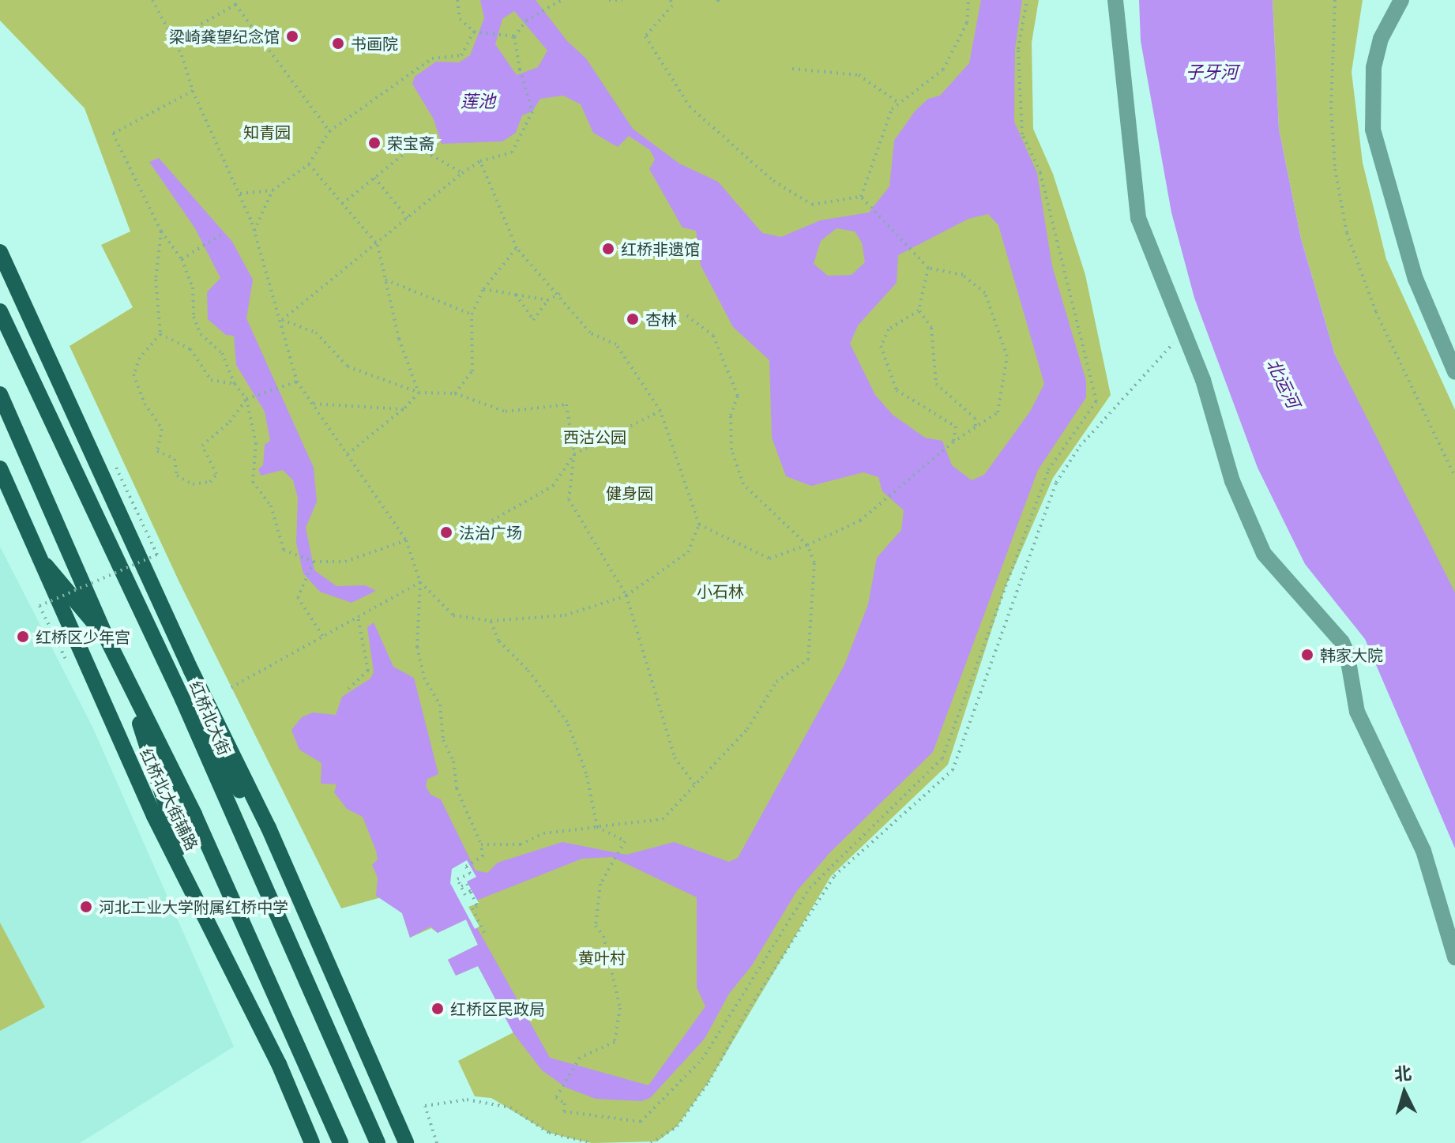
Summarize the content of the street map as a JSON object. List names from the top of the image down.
{
  "streets": {
    "main road": ["红桥北大街", "红桥北大街辅路"]
  },
  "water": ["子牙河", "莲池", "北运河"],
  "parks": [
    "知青园",
    "西沽公园",
    "健身园",
    "小石林",
    "黄叶村"
  ],
  "places": [
    "梁崎龚望纪念馆",
    "书画院",
    "荣宝斋",
    "红桥非遗馆",
    "杏林",
    "法治广场",
    "红桥区少年宫",
    "韩家大院",
    "河北工业大学附属红桥中学",
    "红桥区民政局"
  ],
  "north": "top"
}
